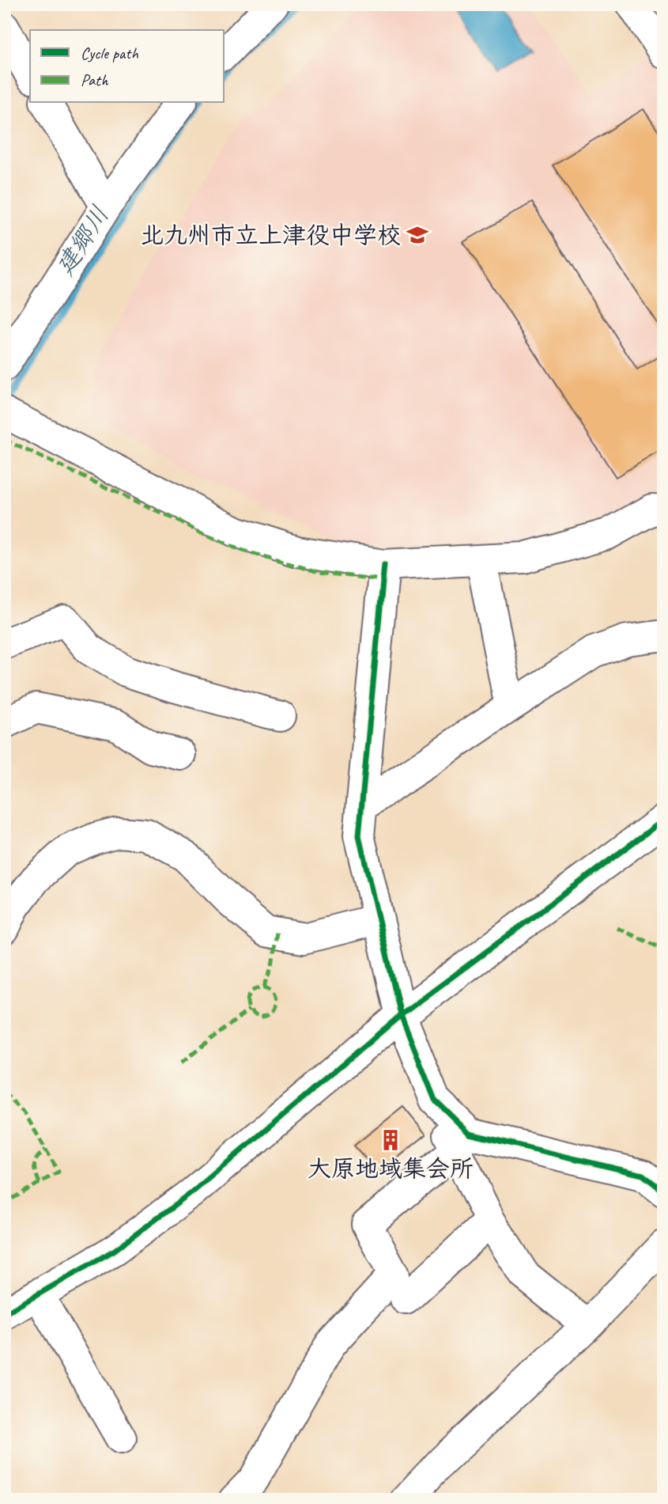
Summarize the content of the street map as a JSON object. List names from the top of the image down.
{
  "water": ["建郷川"],
  "places": {
    "school or university": ["北九州市立上津役中学校"],
    "building": ["大原地域集会所"]
  },
  "legend": ["Cycle path", "Path"]
}
